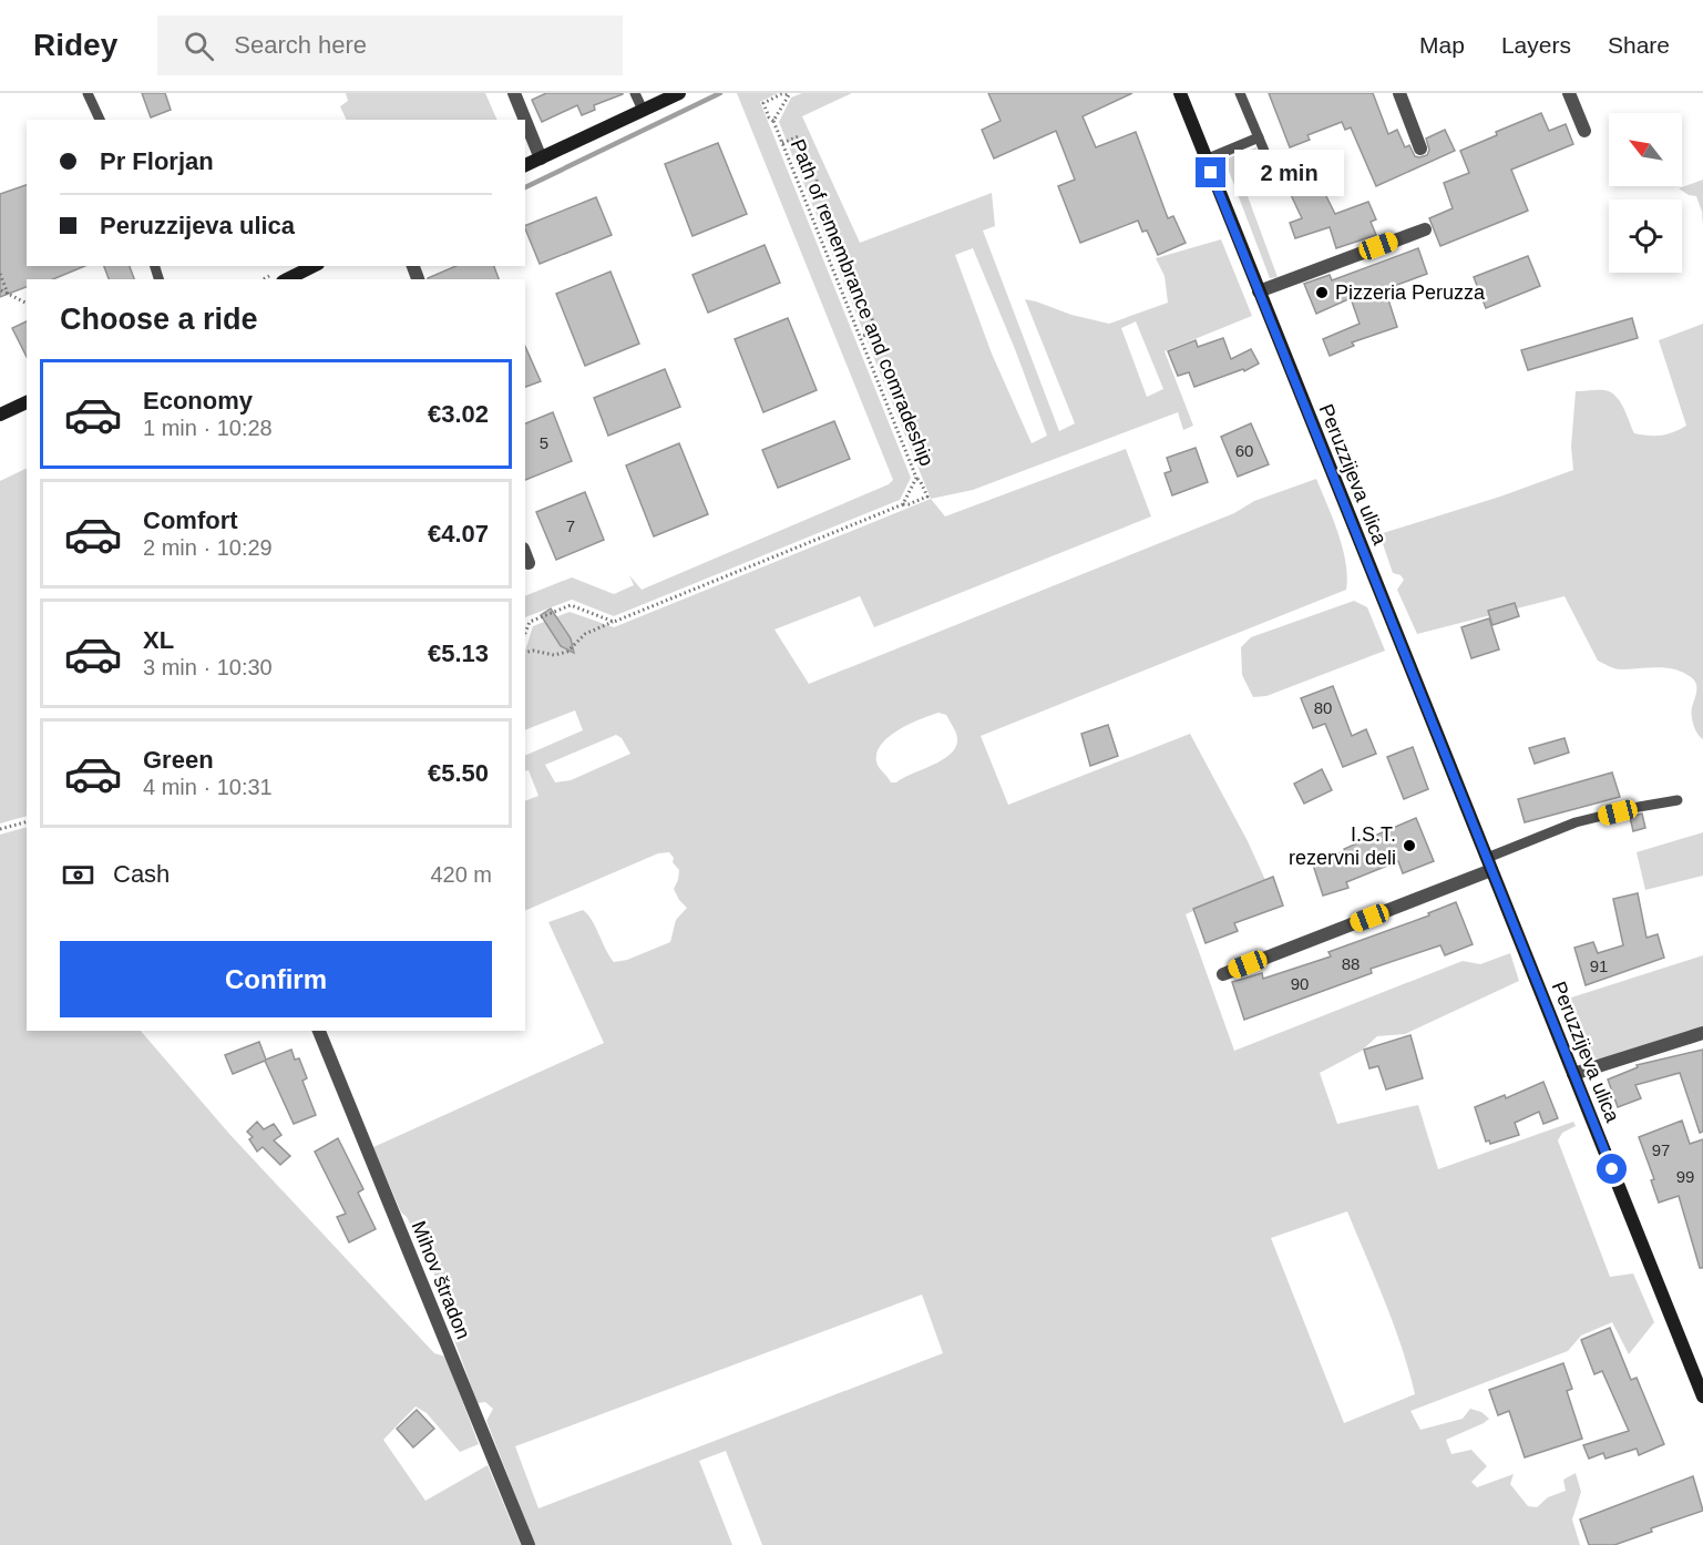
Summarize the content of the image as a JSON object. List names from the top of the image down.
{
  "streets": {
    "main road": ["Peruzzijeva ulica"],
    "street": ["Mihov štradon"],
    "path": ["Path of remembrance and comradeship"]
  },
  "places": ["Pizzeria Peruzza", "I.S.T. rezervni deli"],
  "house_numbers": [
    "5",
    "60",
    "7",
    "80",
    "88",
    "91",
    "90",
    "97",
    "99"
  ],
  "north": "top left",
  "page": {
    "header": "Ridey",
    "search": "Search here",
    "nav": ["Map", "Layers", "Share"],
    "banner": ["Pr Florjan", "Peruzzijeva ulica"],
    "bubble": "2 min",
    "heading": "Choose a ride",
    "list": [
      {
        "name": "Economy",
        "note": "1 min · 10:28",
        "value": "€3.02"
      },
      {
        "name": "Comfort",
        "note": "2 min · 10:29",
        "value": "€4.07"
      },
      {
        "name": "XL",
        "note": "3 min · 10:30",
        "value": "€5.13"
      },
      {
        "name": "Green",
        "note": "4 min · 10:31",
        "value": "€5.50"
      }
    ],
    "pay": ["Cash", "420 m"],
    "buttons": "Confirm"
  }
}
